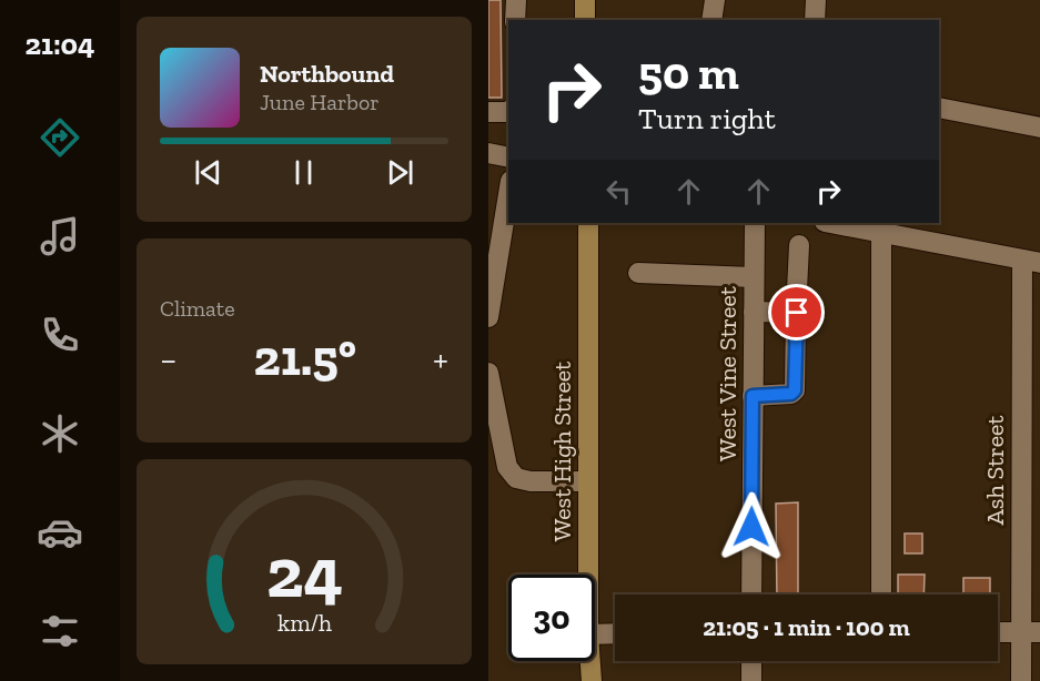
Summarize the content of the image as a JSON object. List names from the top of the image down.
{
  "streets": {
    "main road": ["West High Street"],
    "street": ["West Vine Street", "Ash Street"]
  },
  "page": {
    "tabs": "21:04",
    "turn": ["50 m", "Turn right"],
    "song": ["Northbound", "June Harbor"],
    "tile": "Climate",
    "heat": ["−", "21.5°", "+"],
    "limit": "30",
    "trip": "21:05 · 1 min · 100 m",
    "gauge": ["24", "km/h"]
  }
}
